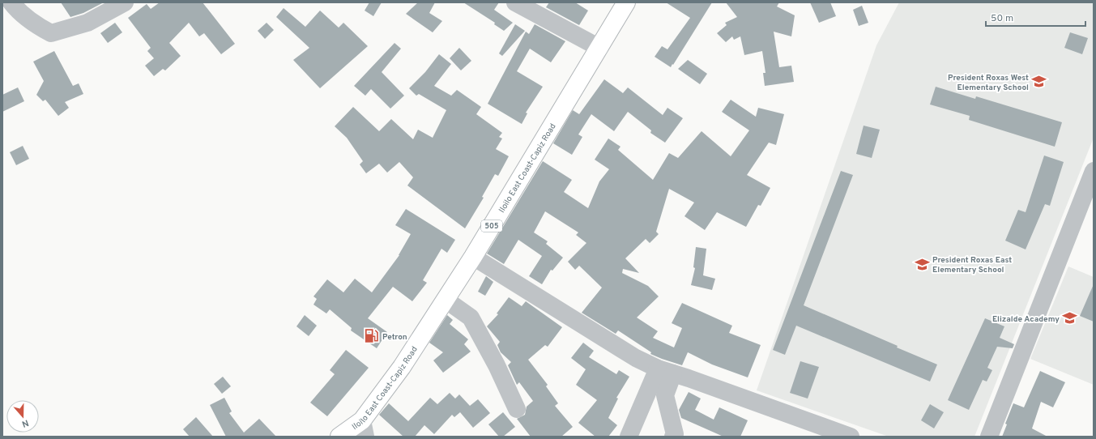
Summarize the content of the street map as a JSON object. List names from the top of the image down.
{
  "streets": {
    "main road": ["Iloilo East Coast-Capiz Road", "505"]
  },
  "places": {
    "school or university": ["President Roxas West Elementary School", "President Roxas East Elementary School", "Elizalde Academy"],
    "fuel station": ["Petron"]
  },
  "scale_bar": "50 m",
  "north": "bottom"
}
